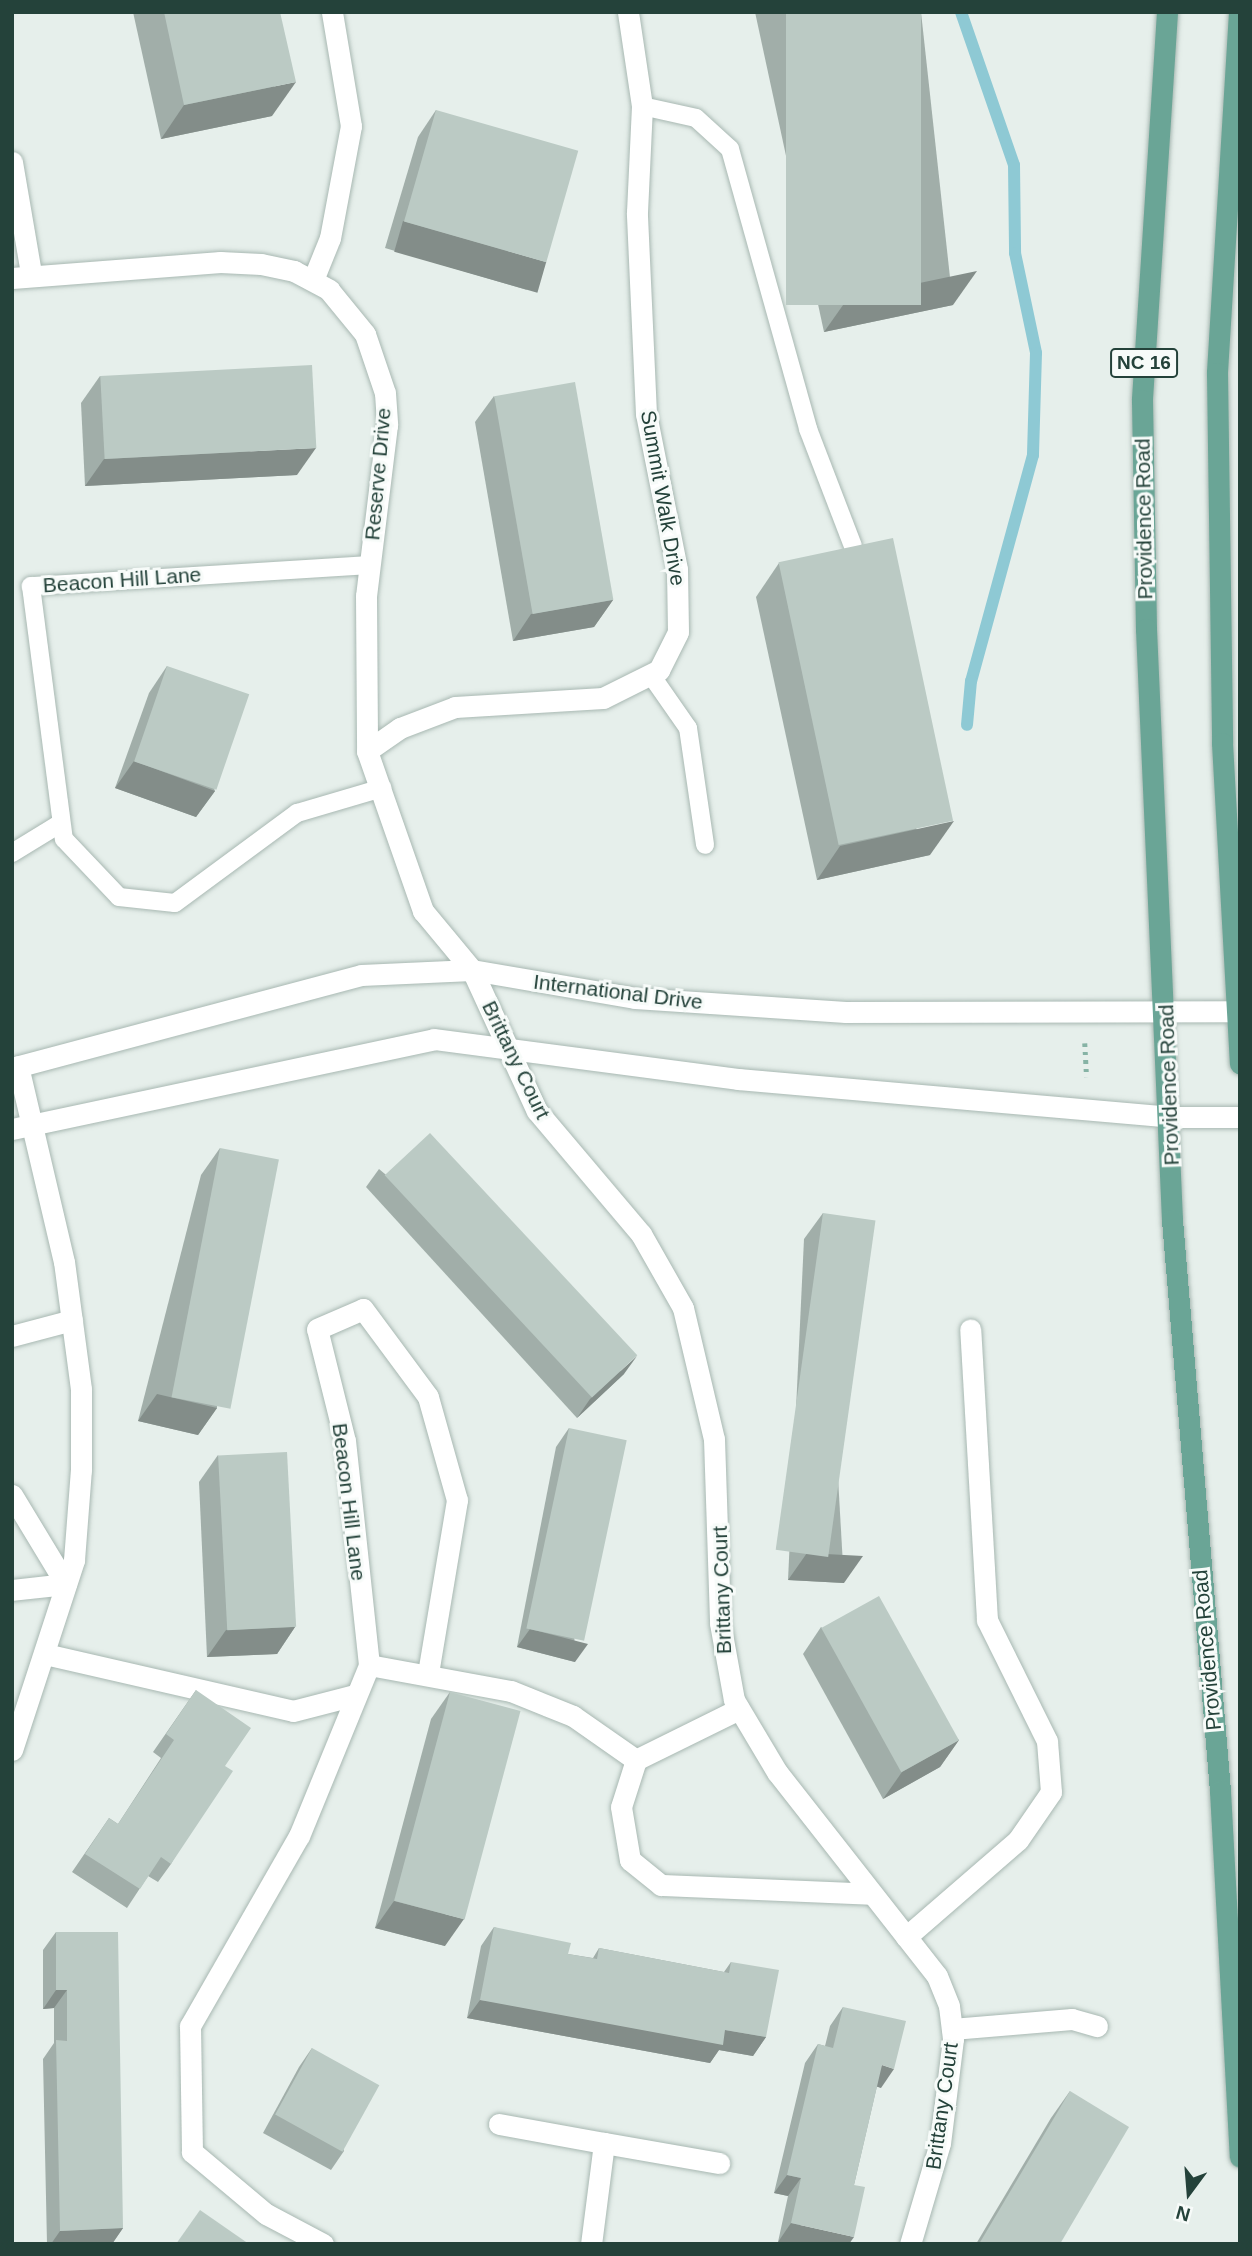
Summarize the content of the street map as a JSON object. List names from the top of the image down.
{
  "streets": {
    "main road": ["NC 16", "Providence Road"],
    "street": [
      "Reserve Drive",
      "Summit Walk Drive",
      "Beacon Hill Lane",
      "International Drive",
      "Brittany Court"
    ]
  },
  "crossings": [
    ["Reserve Drive", "Beacon Hill Lane"],
    ["Reserve Drive", "International Drive"],
    ["Reserve Drive", "Brittany Court"],
    ["Providence Road", "International Drive"],
    ["International Drive", "Brittany Court"]
  ],
  "north": "bottom"
}
